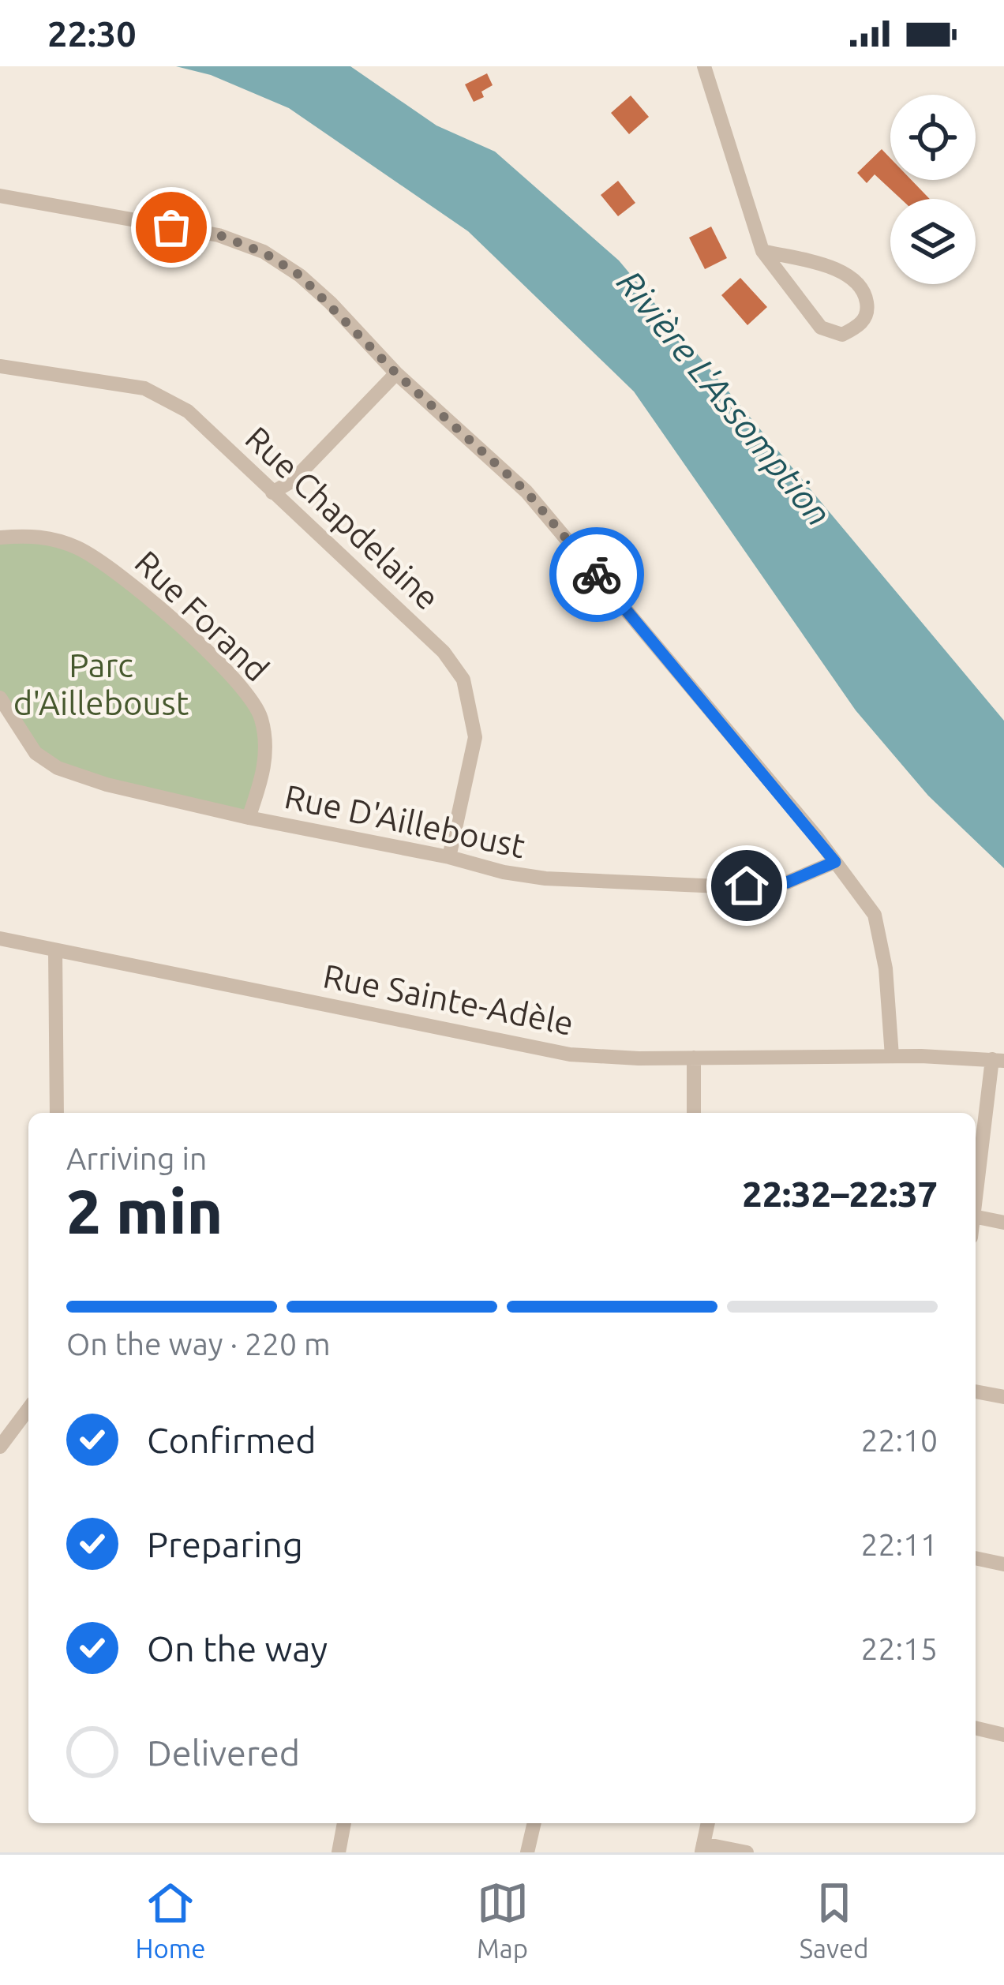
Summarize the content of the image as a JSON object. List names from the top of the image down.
{
  "streets": {
    "street": [
      "Rue Chapdelaine",
      "Rue Forand",
      "Rue D'Ailleboust",
      "Rue Sainte-Adèle"
    ]
  },
  "crossings": [
    ["Rue Chapdelaine", "Rue D'Ailleboust"],
    ["Rue Forand", "Rue D'Ailleboust"]
  ],
  "water": ["Rivière L'Assomption"],
  "parks": ["Parc d'Ailleboust"],
  "page": {
    "status": "22:30",
    "heading": ["2 min", "Arriving in", "22:32–22:37"],
    "bar": "On the way · 220 m",
    "list": [
      ["Confirmed", "22:10"],
      ["Preparing", "22:11"],
      ["On the way", "22:15"],
      "Delivered"
    ],
    "tabs": ["Home", "Map", "Saved"]
  }
}
